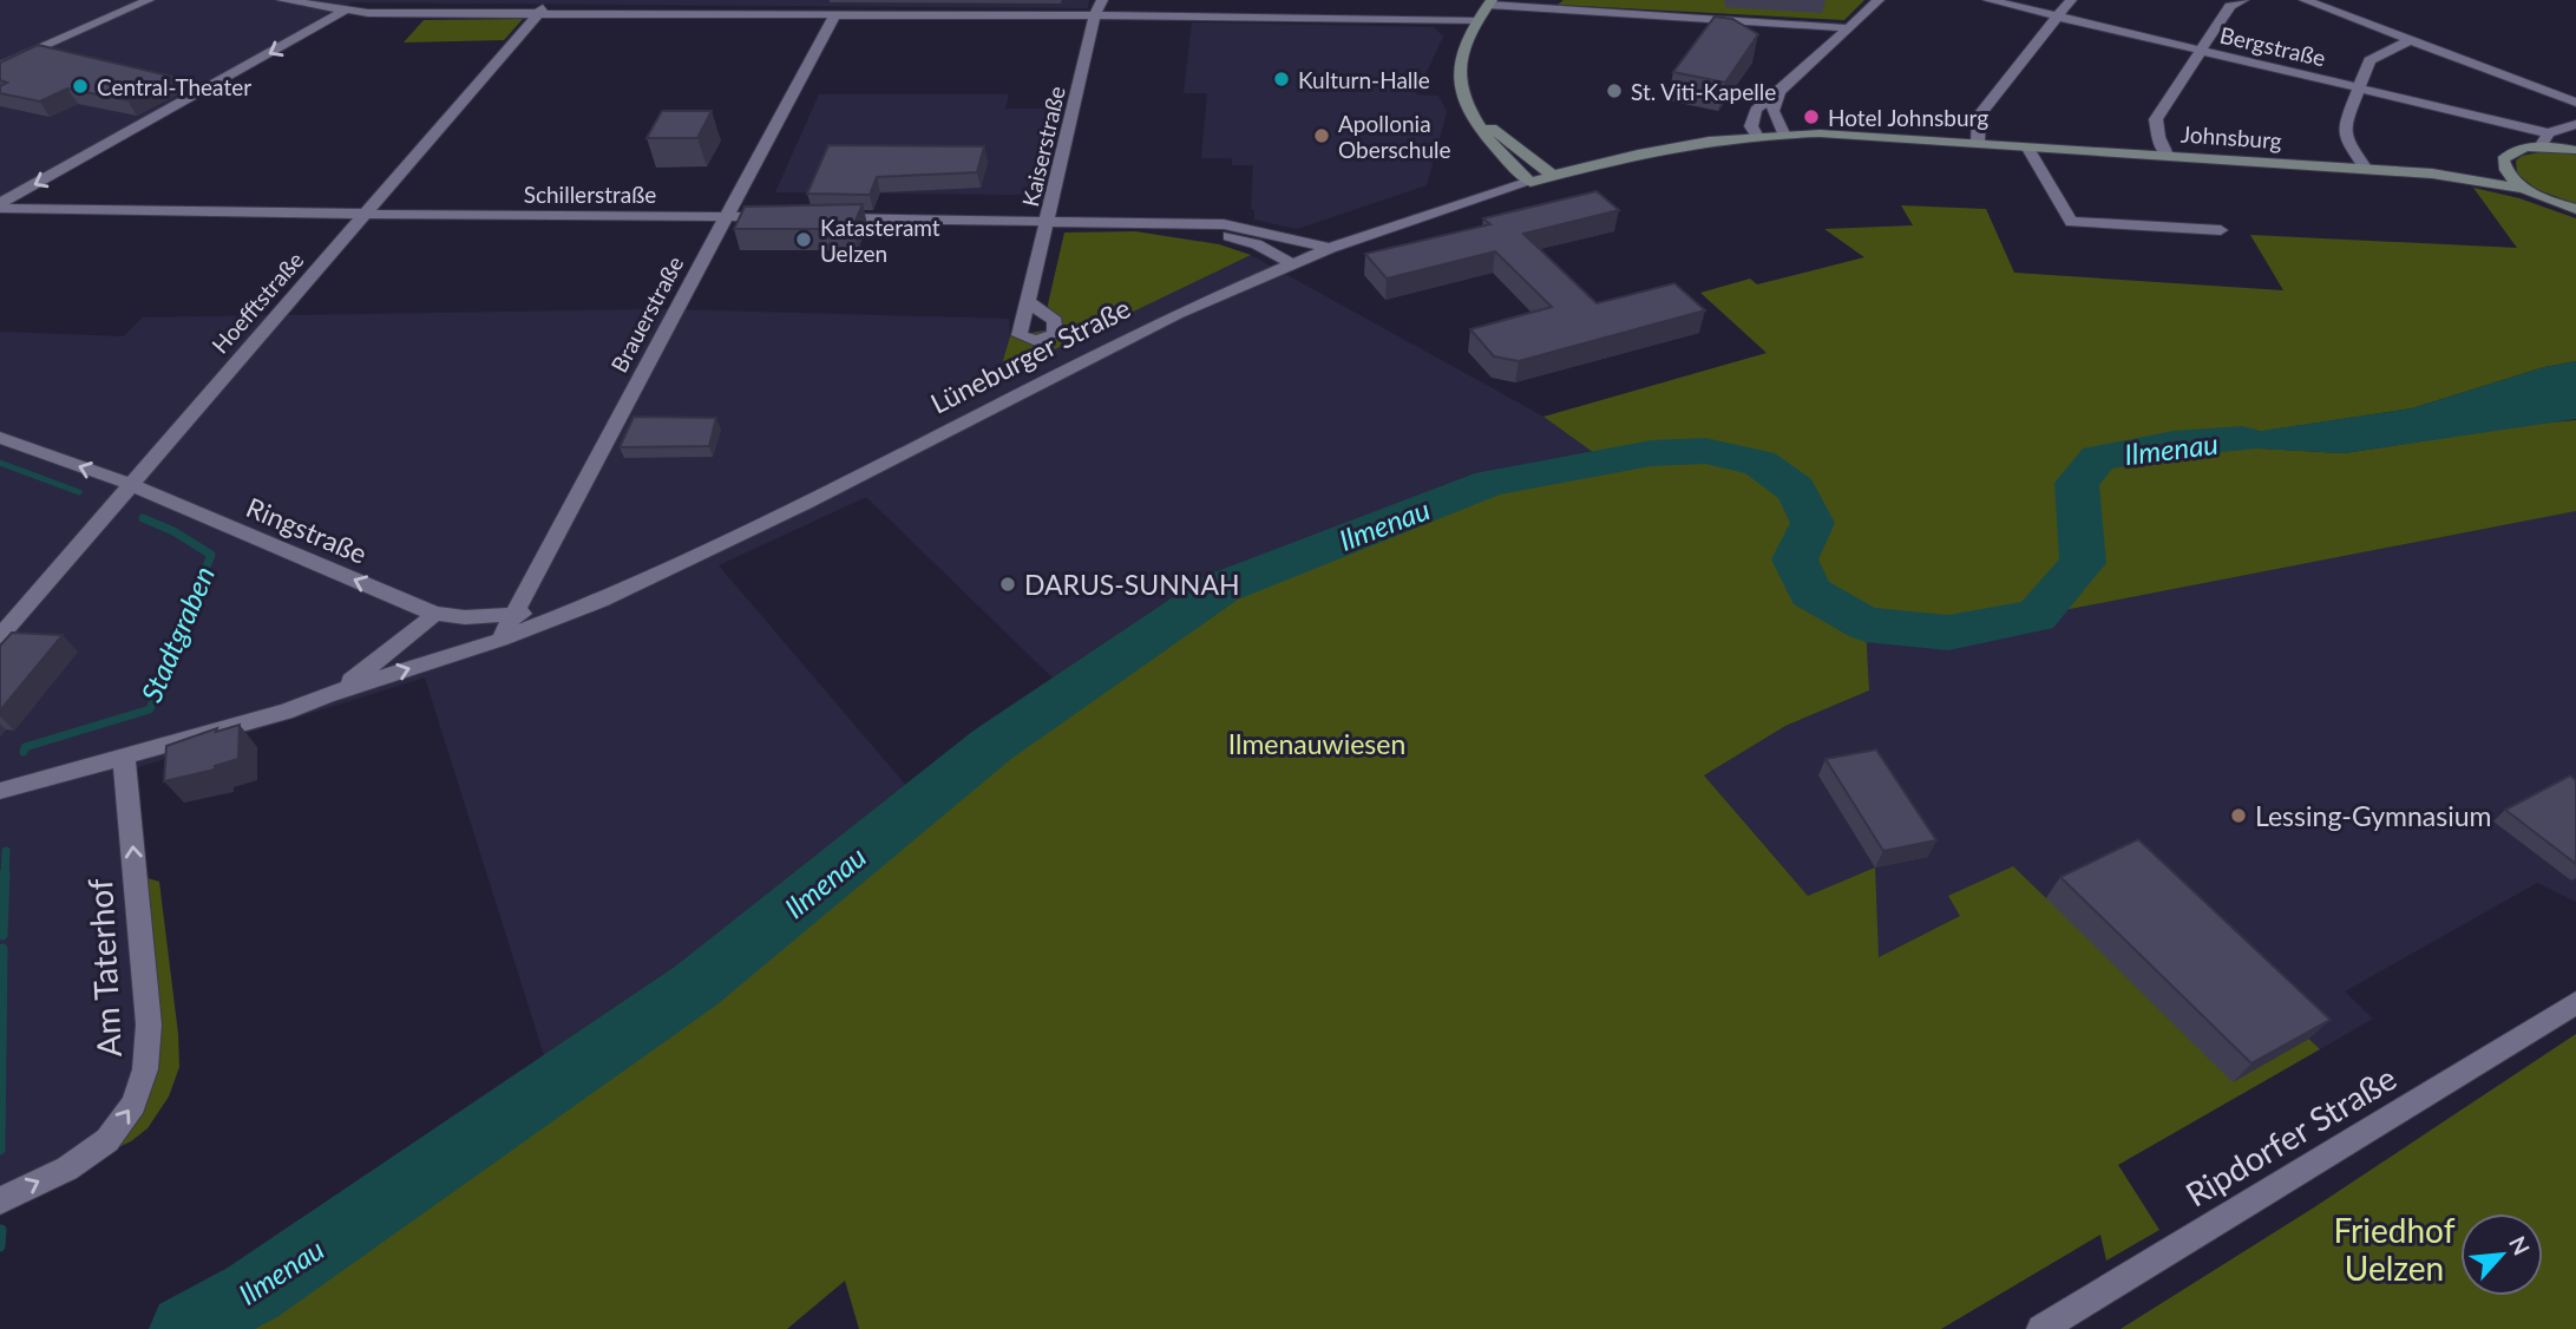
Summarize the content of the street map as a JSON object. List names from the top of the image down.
{
  "streets": {
    "main road": ["Johnsburg", "Lüneburger Straße"],
    "street": [
      "Bergstraße",
      "Kaiserstraße",
      "Schillerstraße",
      "Hoefftstraße",
      "Brauerstraße",
      "Ringstraße",
      "Am Taterhof",
      "Ripdorfer Straße"
    ]
  },
  "crossings": [
    ["Johnsburg", "Lüneburger Straße"],
    ["Schillerstraße", "Hoefftstraße"],
    ["Schillerstraße", "Brauerstraße"],
    ["Hoefftstraße", "Ringstraße"],
    ["Brauerstraße", "Lüneburger Straße"],
    ["Brauerstraße", "Ringstraße"],
    ["Lüneburger Straße", "Ringstraße"],
    ["Lüneburger Straße", "Am Taterhof"]
  ],
  "one_way": ["Ringstraße", "Am Taterhof"],
  "water": ["Ilmenau", "Stadtgraben"],
  "parks": ["Ilmenauwiesen", "Friedhof Uelzen"],
  "places": [
    "Kulturn-Halle",
    "Central-Theater",
    "St. Viti-Kapelle",
    "Hotel Johnsburg",
    "Apollonia Oberschule",
    "Katasteramt Uelzen",
    "DARUS-SUNNAH",
    "Lessing-Gymnasium"
  ],
  "north": "top right"
}
